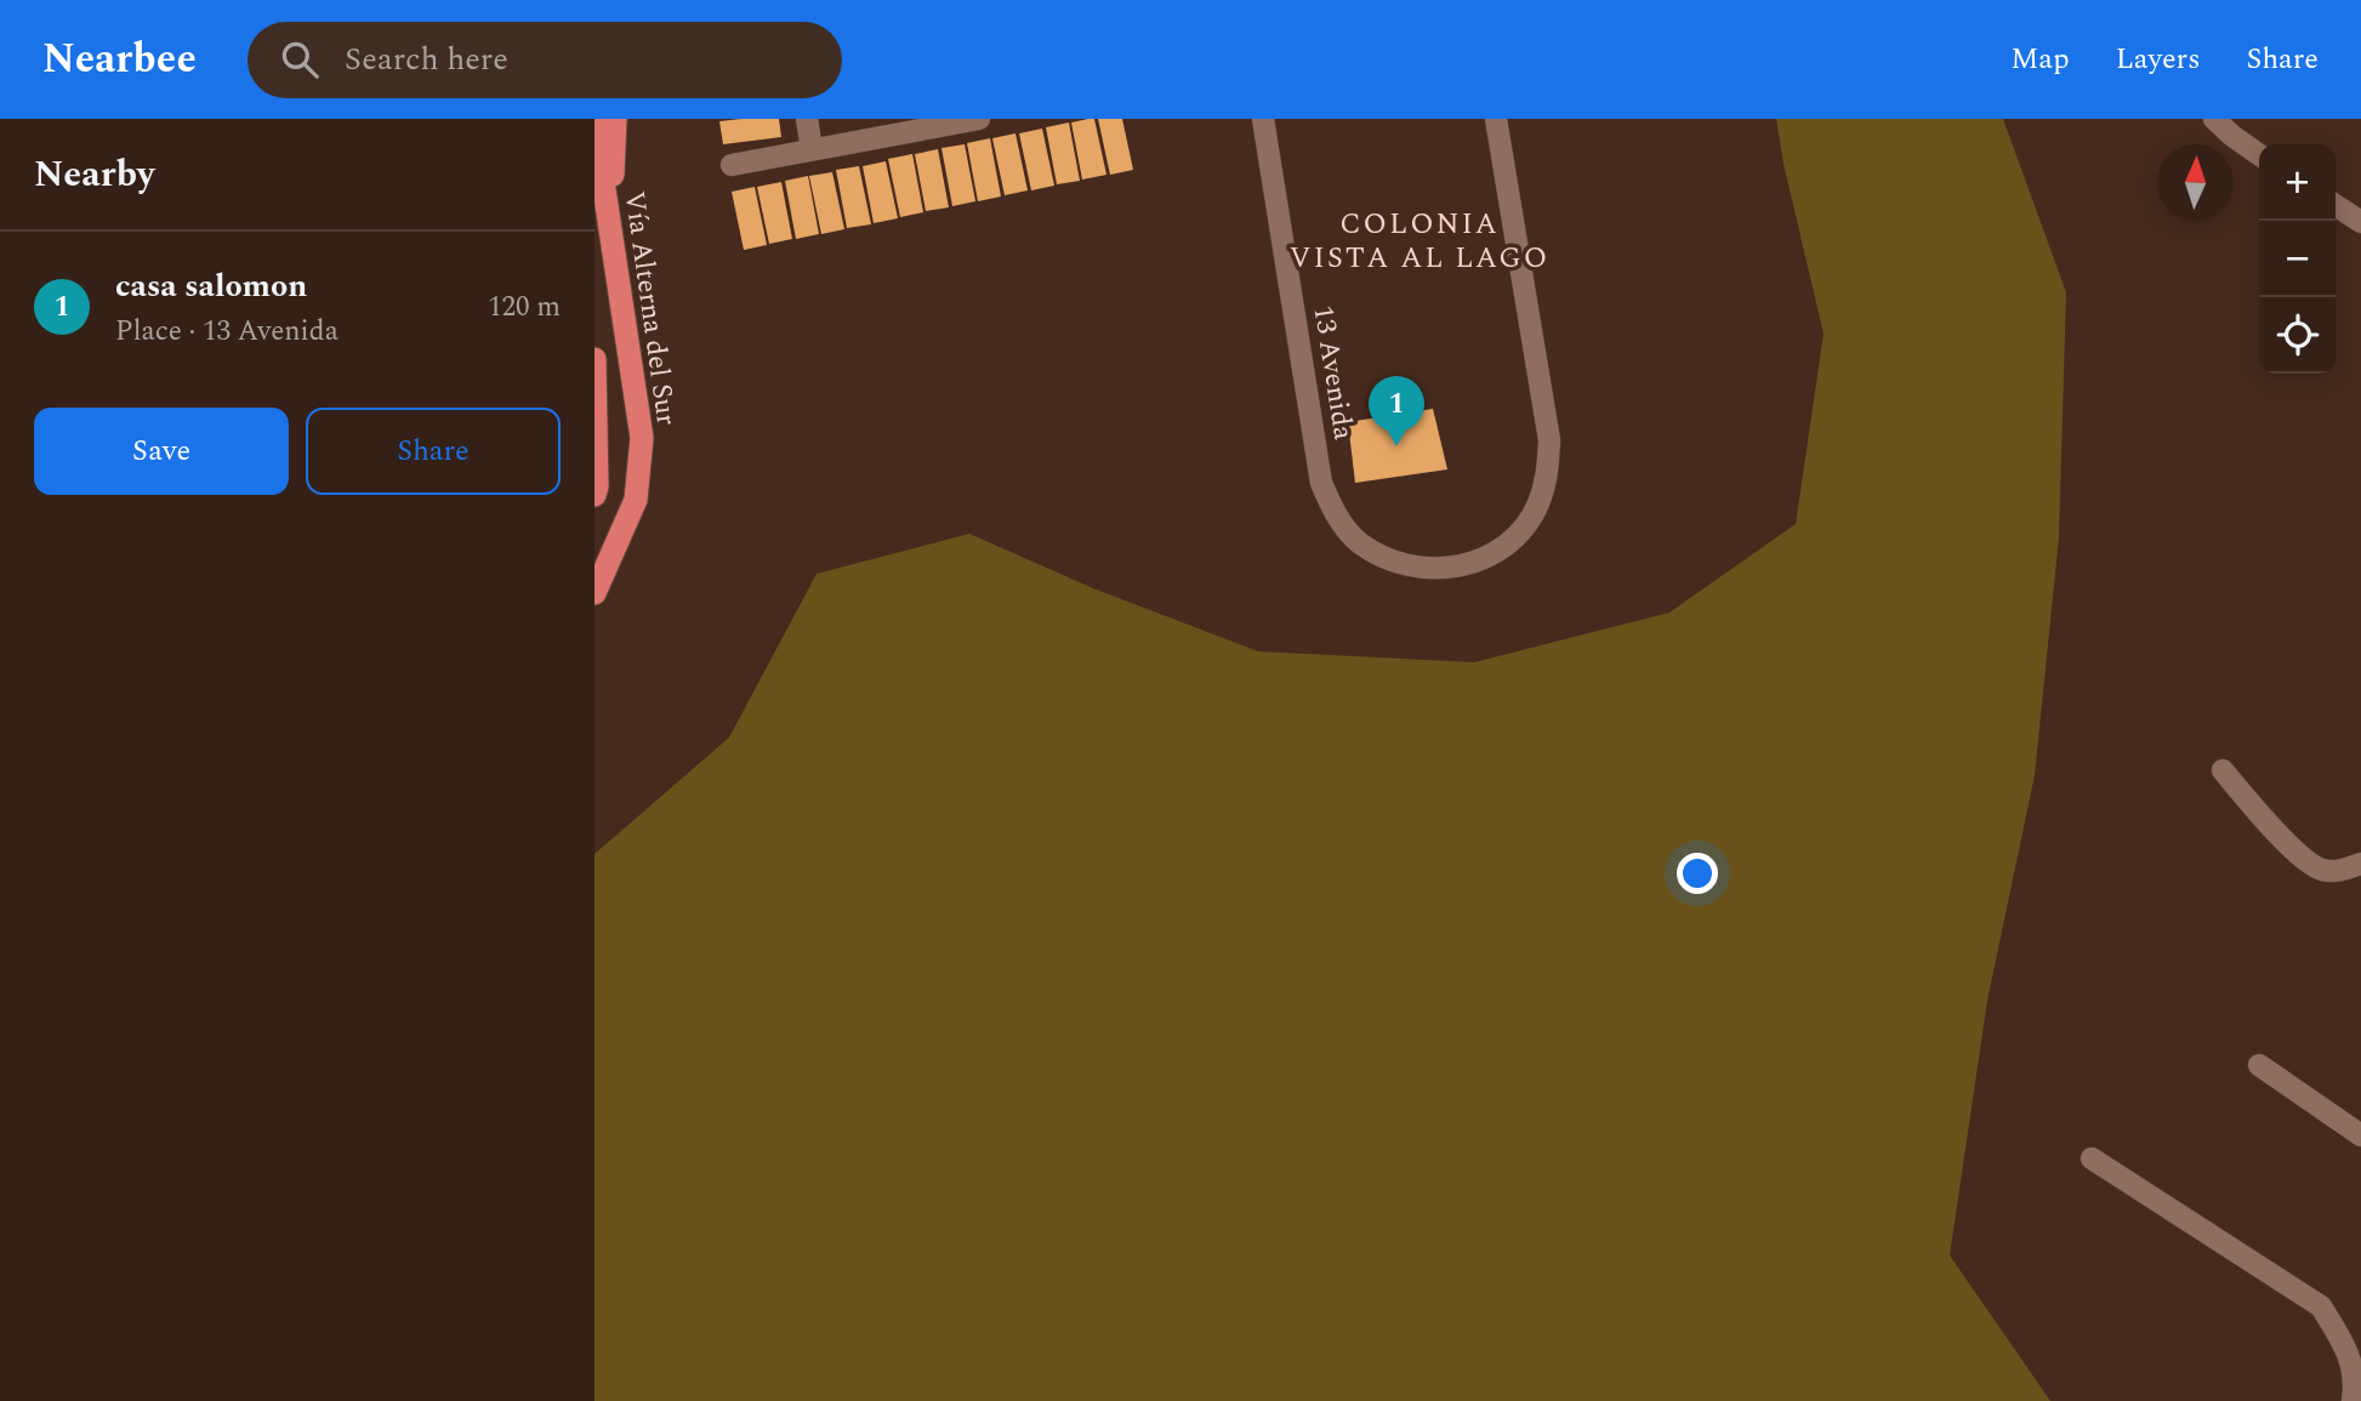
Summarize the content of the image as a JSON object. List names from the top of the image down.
{
  "streets": {
    "highway": ["Vía Alterna del Sur"],
    "street": ["13 Avenida"]
  },
  "districts": ["COLONIA VISTA AL LAGO"],
  "north": "top",
  "page": {
    "header": "Nearbee",
    "search": "Search here",
    "nav": ["Map", "Layers", "Share"],
    "heading": "Nearby",
    "map_buttons": ["+", "−"],
    "list": [
      {
        "mark": "1",
        "name": "casa salomon",
        "note": "Place · 13 Avenida",
        "value": "120 m"
      }
    ],
    "pins": "1",
    "buttons": ["Save", "Share"]
  }
}
